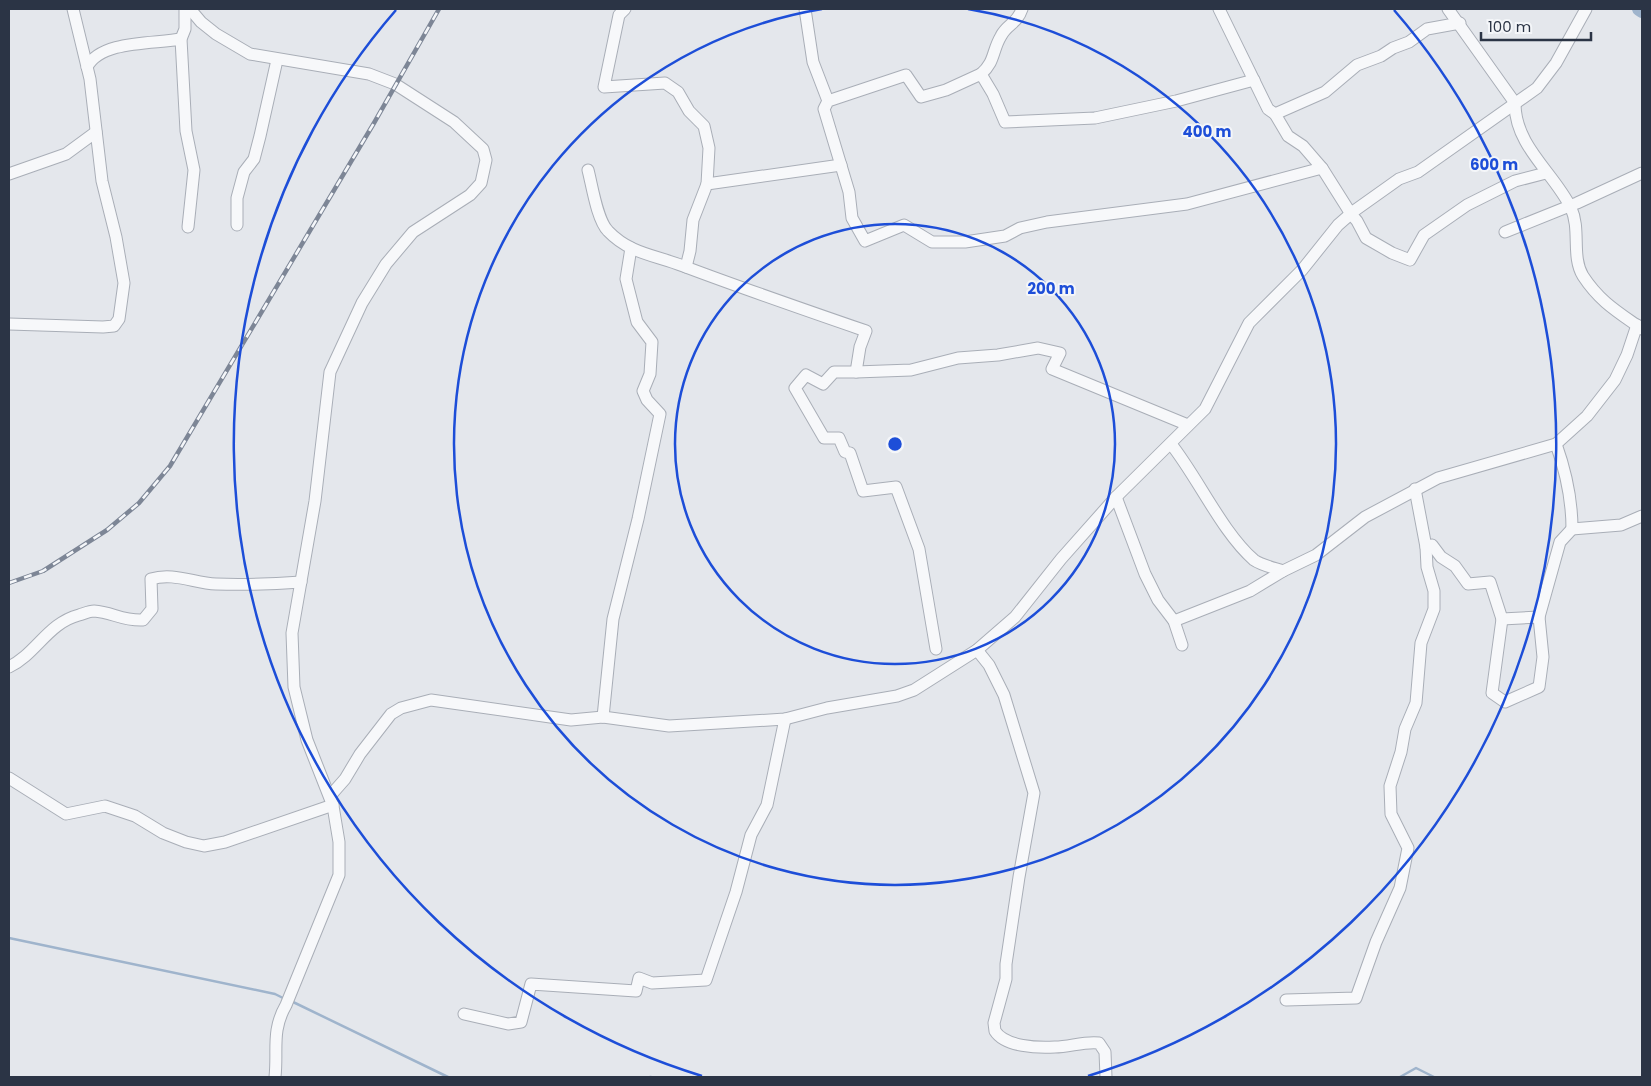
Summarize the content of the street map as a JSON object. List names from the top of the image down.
{
  "scale_bar": "100 m",
  "rings": ["400 m", "600 m", "200 m"]
}
